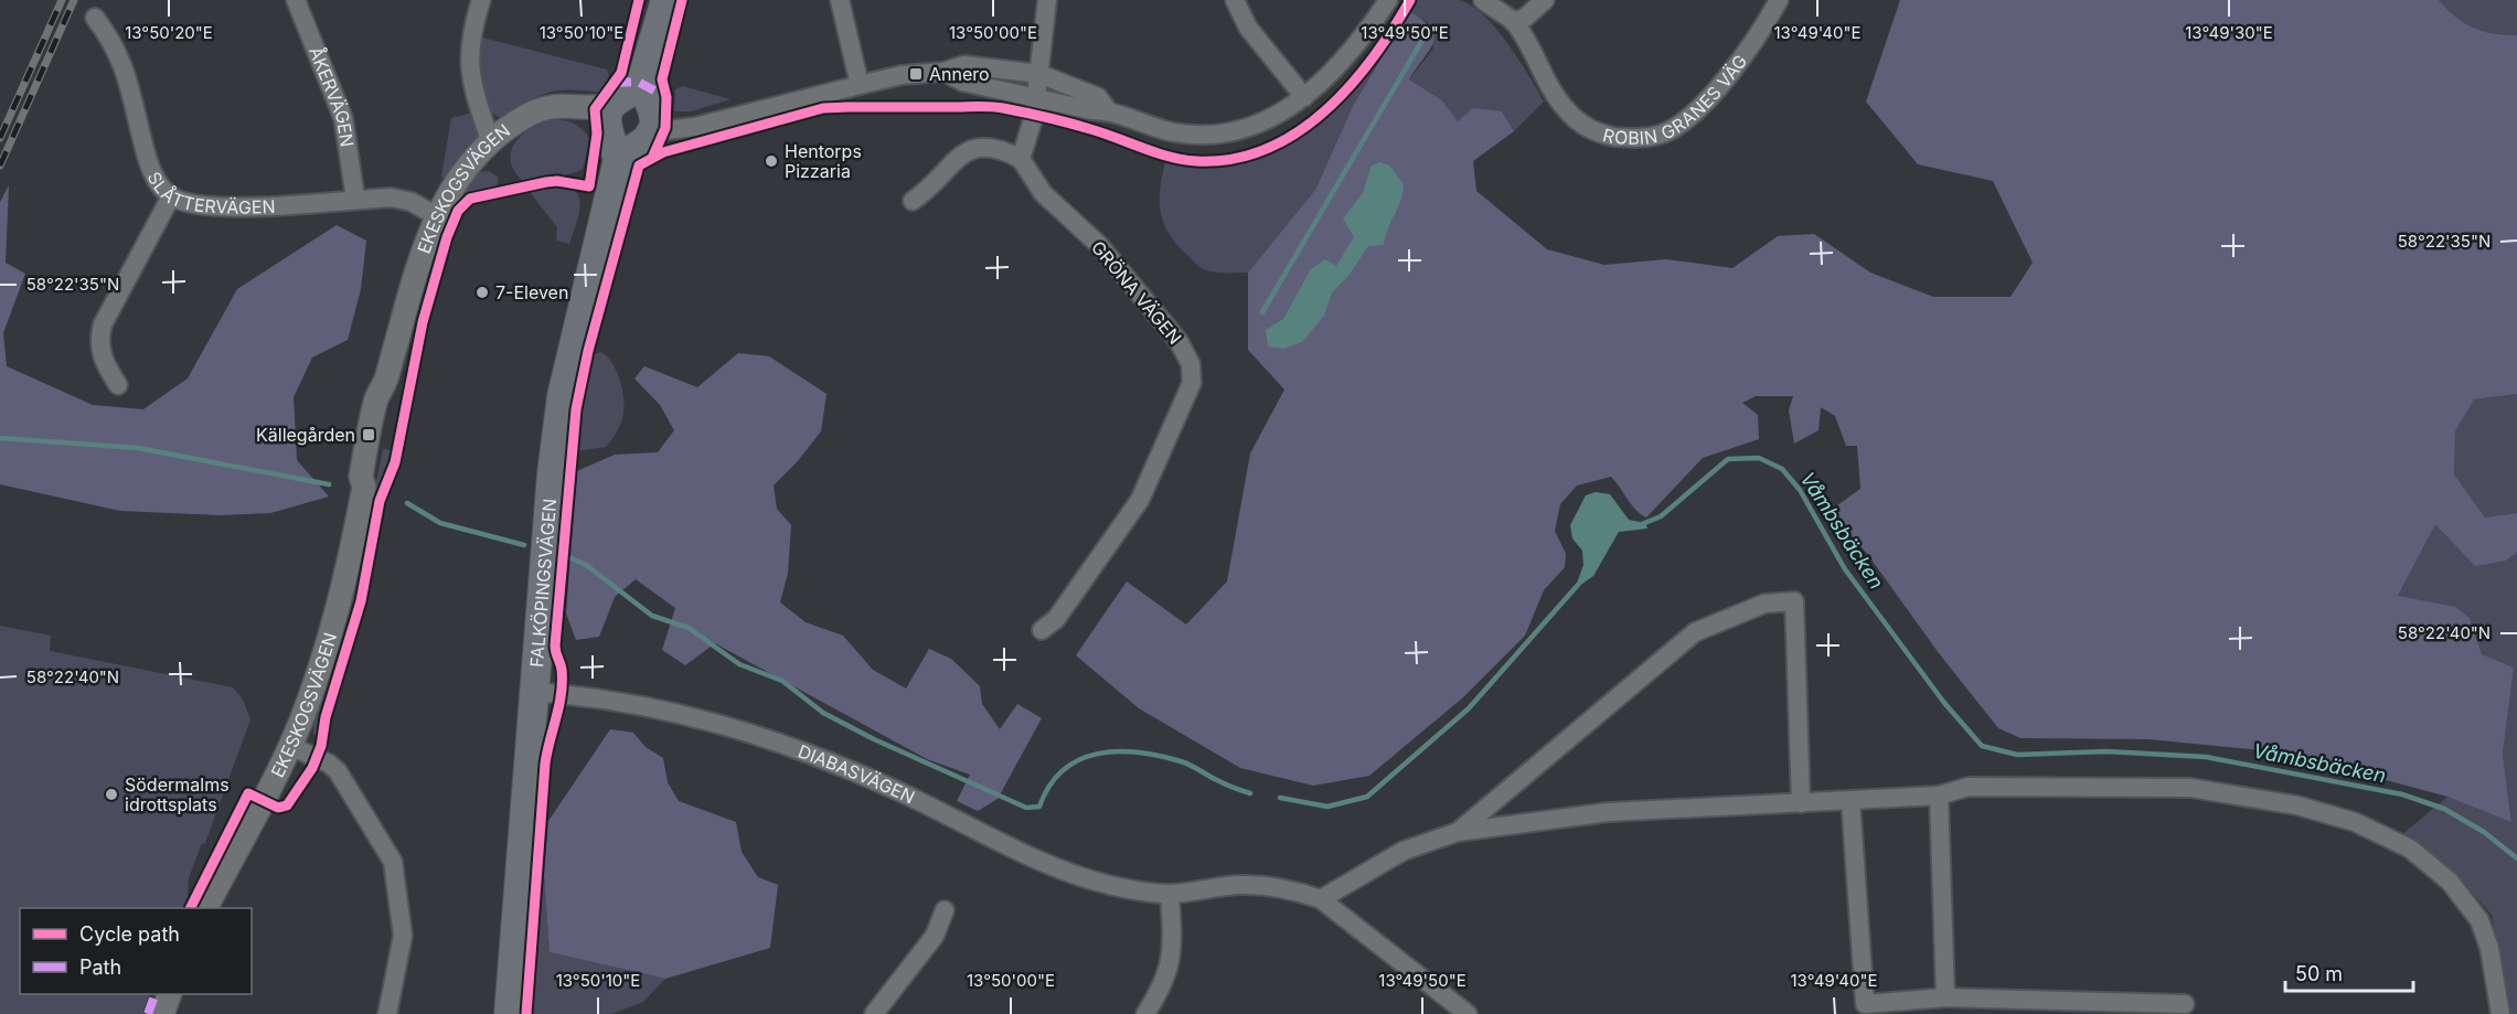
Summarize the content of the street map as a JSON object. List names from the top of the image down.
{
  "streets": {
    "main road": ["FALKÖPINGSVÄGEN"],
    "street": [
      "ROBIN GRANES VÄG",
      "ÅKERVÄGEN",
      "SLÅTTERVÄGEN",
      "EKESKOGSVÄGEN",
      "GRÖNA VÄGEN",
      "DIABASVÄGEN"
    ]
  },
  "crossings": [
    ["ÅKERVÄGEN", "SLÅTTERVÄGEN"],
    ["SLÅTTERVÄGEN", "EKESKOGSVÄGEN"],
    ["EKESKOGSVÄGEN", "FALKÖPINGSVÄGEN"],
    ["FALKÖPINGSVÄGEN", "DIABASVÄGEN"]
  ],
  "water": ["Våmbsbäcken"],
  "places": {
    "transit": ["Annero", "Källegården"],
    "other": ["Hentorps Pizzaria", "7-Eleven", "Södermalms idrottsplats"]
  },
  "legend": ["Cycle path", "Path"],
  "scale_bar": "50 m",
  "coordinates": [
    "13°50'20\"E",
    "13°50'10\"E",
    "13°50'00\"E",
    "13°49'50\"E",
    "13°49'40\"E",
    "13°49'30\"E",
    "58°22'35\"N",
    "58°22'40\"N"
  ]
}
